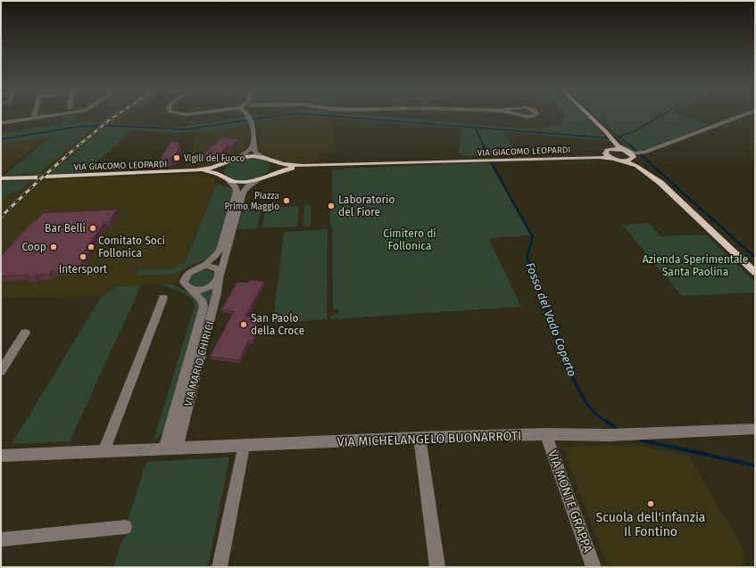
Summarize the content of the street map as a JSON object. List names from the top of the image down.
{
  "streets": {
    "main road": ["VIA GIACOMO LEOPARDI"],
    "street": ["VIA MARIO CHIRICI", "VIA MICHELANGELO BUONARROTI", "VIA MONTE GRAPPA"]
  },
  "crossings": [
    ["VIA GIACOMO LEOPARDI", "VIA MARIO CHIRICI"],
    ["VIA MARIO CHIRICI", "VIA MICHELANGELO BUONARROTI"],
    ["VIA MICHELANGELO BUONARROTI", "VIA MONTE GRAPPA"]
  ],
  "water": ["Fosso del Vado Coperto"],
  "parks": ["Cimitero di Follonica", "Azienda Sperimentale Santa Paolina"],
  "places": [
    "Vigili del Fuoco",
    "Piazza Primo Maggio",
    "Laboratorio del Fiore",
    "Bar Belli",
    "Coop",
    "Comitato Soci Follonica",
    "Intersport",
    "San Paolo della Croce",
    "Scuola dell'infanzia Il Fontino"
  ]
}
